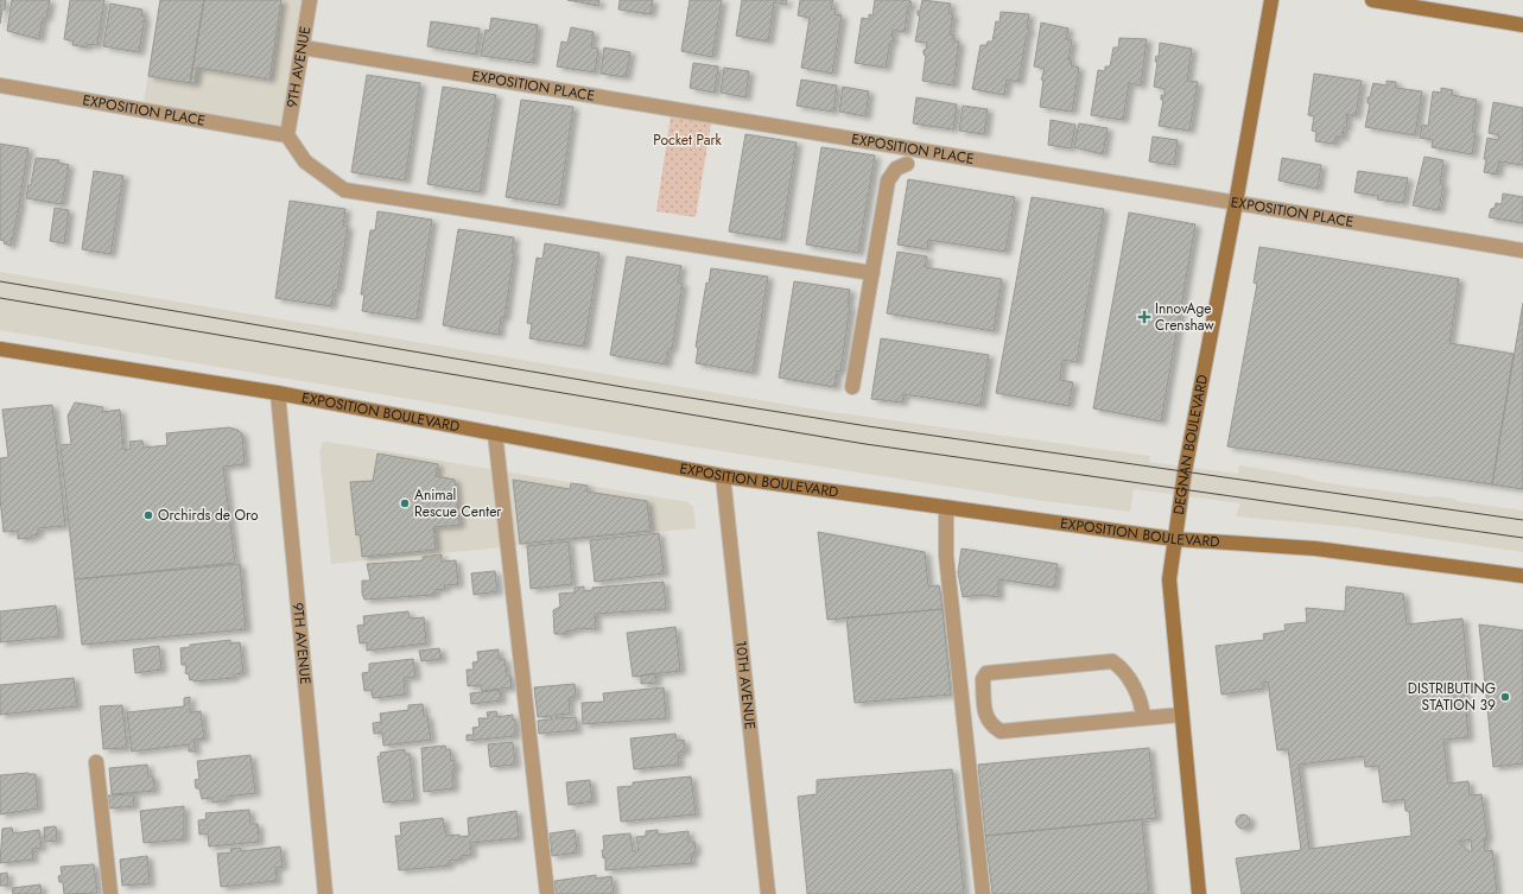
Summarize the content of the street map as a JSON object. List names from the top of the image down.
{
  "streets": {
    "street": [
      "9TH AVENUE",
      "EXPOSITION PLACE",
      "EXPOSITION BOULEVARD",
      "DEGNAN BOULEVARD",
      "10TH AVENUE"
    ]
  },
  "crossings": [
    ["9TH AVENUE", "EXPOSITION PLACE"],
    ["9TH AVENUE", "EXPOSITION BOULEVARD"],
    ["EXPOSITION PLACE", "DEGNAN BOULEVARD"],
    ["EXPOSITION BOULEVARD", "DEGNAN BOULEVARD"],
    ["EXPOSITION BOULEVARD", "10TH AVENUE"]
  ],
  "parks": ["Pocket Park"],
  "places": {
    "health": ["InnovAge Crenshaw"],
    "other": ["Animal Rescue Center", "Orchirds de Oro", "DISTRIBUTING STATION 39"]
  }
}
